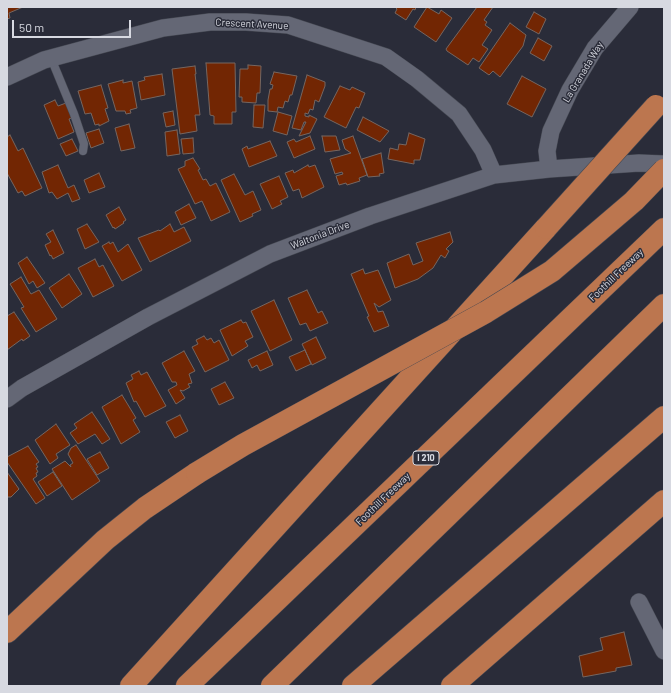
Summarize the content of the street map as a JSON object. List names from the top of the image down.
{
  "streets": {
    "highway": ["Foothill Freeway", "I 210"],
    "street": ["Crescent Avenue", "La Granada Way", "Waltonia Drive"]
  },
  "crossings": [
    ["Crescent Avenue", "Waltonia Drive"],
    ["La Granada Way", "Waltonia Drive"]
  ],
  "scale_bar": "50 m"
}
